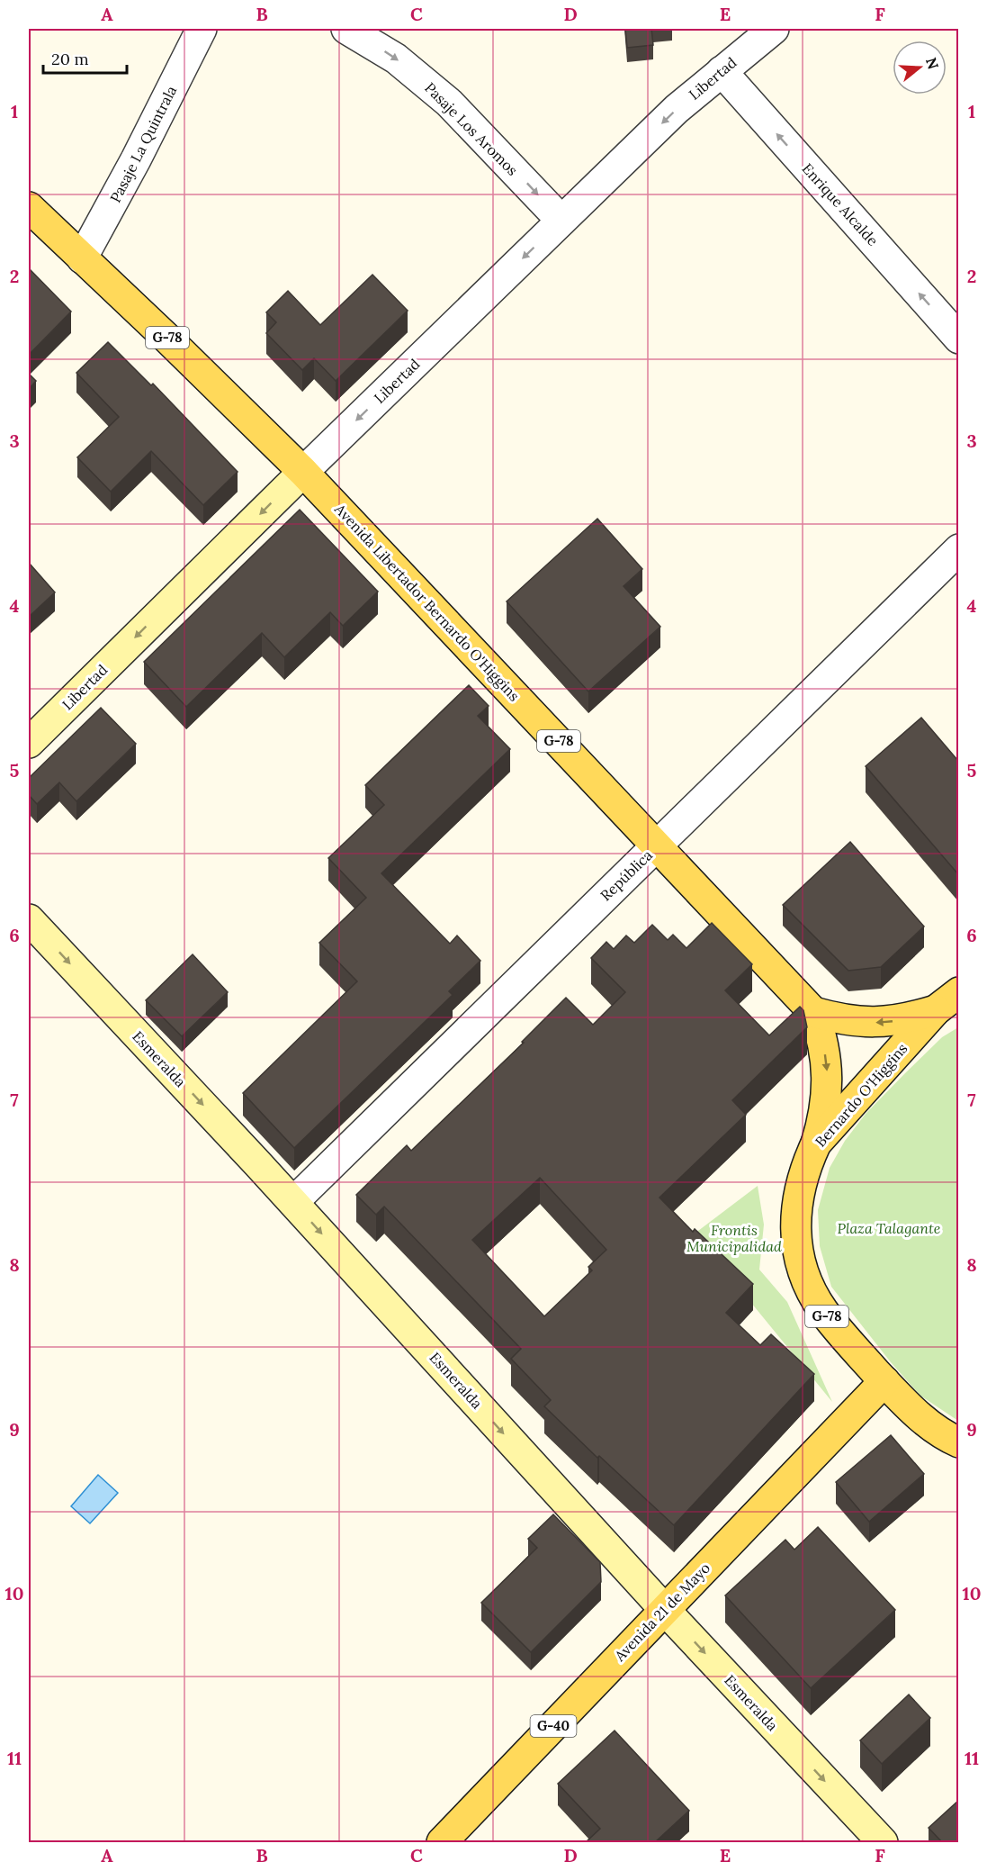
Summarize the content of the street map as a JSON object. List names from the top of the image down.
{
  "streets": {
    "main road": [
      "Libertad",
      "G-78",
      "Avenida Libertador Bernardo O'Higgins",
      "Esmeralda",
      "Bernardo O'Higgins",
      "Avenida 21 de Mayo",
      "G-40"
    ],
    "street": [
      "Pasaje Los Aromos",
      "Pasaje La Quintrala",
      "Enrique Alcalde",
      "República"
    ]
  },
  "crossings": [
    ["Libertad", "Pasaje Los Aromos"],
    ["Libertad", "Enrique Alcalde"],
    ["Libertad", "Avenida Libertador Bernardo O'Higgins"],
    ["Pasaje La Quintrala", "Avenida Libertador Bernardo O'Higgins"],
    ["G-78", "Avenida Libertador Bernardo O'Higgins"],
    ["G-78", "Bernardo O'Higgins"],
    ["Avenida Libertador Bernardo O'Higgins", "República"],
    ["Avenida Libertador Bernardo O'Higgins", "Bernardo O'Higgins"],
    ["República", "Esmeralda"],
    ["Esmeralda", "Avenida 21 de Mayo"],
    ["Bernardo O'Higgins", "Avenida 21 de Mayo"]
  ],
  "one_way": [
    "Libertad",
    "Pasaje Los Aromos",
    "Enrique Alcalde",
    "Esmeralda"
  ],
  "parks": ["Plaza Talagante", "Frontis Municipalidad"],
  "scale_bar": "20 m",
  "north": "right",
  "grid": {
    "columns": [
      "A",
      "B",
      "C",
      "D",
      "E",
      "F"
    ],
    "rows": [
      "1",
      "2",
      "3",
      "4",
      "5",
      "6",
      "7",
      "8",
      "9",
      "10",
      "11"
    ]
  }
}
